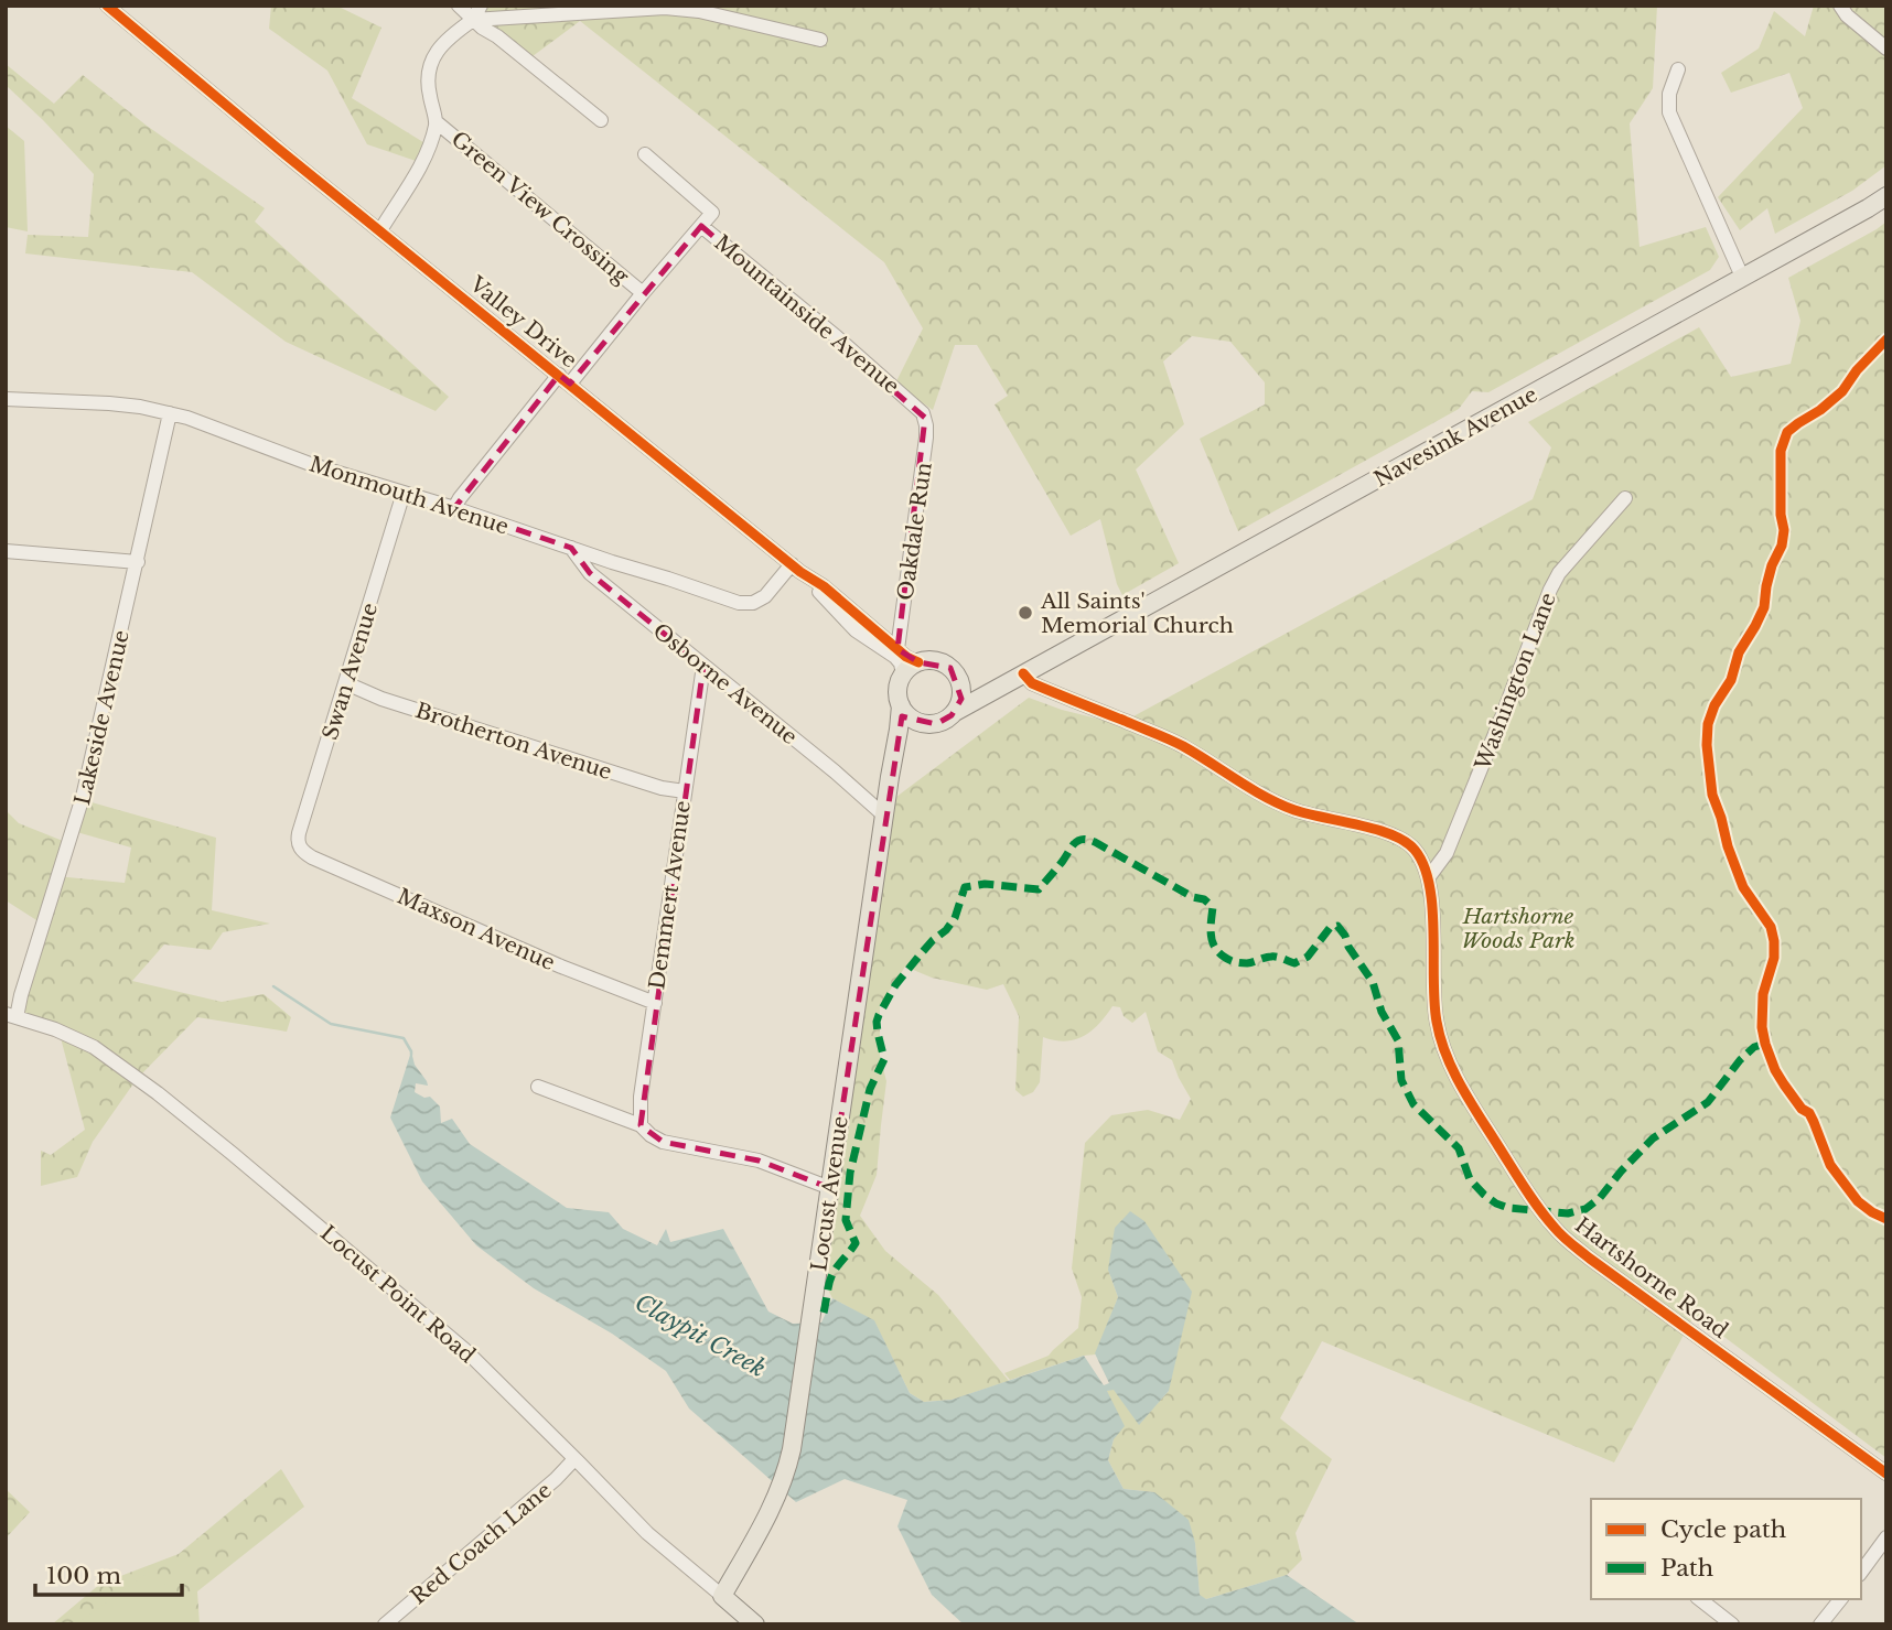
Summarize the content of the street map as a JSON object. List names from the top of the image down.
{
  "streets": {
    "main road": ["Navesink Avenue", "Locust Avenue", "Locust Point Road"],
    "street": [
      "Green View Crossing",
      "Mountainside Avenue",
      "Valley Drive",
      "Monmouth Avenue",
      "Oakdale Run",
      "Swan Avenue",
      "Washington Lane",
      "Osborne Avenue",
      "Lakeside Avenue",
      "Brotherton Avenue",
      "Demmert Avenue",
      "Maxson Avenue",
      "Hartshorne Road",
      "Red Coach Lane"
    ]
  },
  "crossings": [
    ["Mountainside Avenue", "Oakdale Run"],
    ["Valley Drive", "Navesink Avenue"],
    ["Valley Drive", "Monmouth Avenue"],
    ["Valley Drive", "Oakdale Run"],
    ["Valley Drive", "Locust Avenue"],
    ["Navesink Avenue", "Locust Avenue"],
    ["Monmouth Avenue", "Swan Avenue"],
    ["Monmouth Avenue", "Osborne Avenue"],
    ["Monmouth Avenue", "Lakeside Avenue"],
    ["Swan Avenue", "Brotherton Avenue"],
    ["Swan Avenue", "Maxson Avenue"],
    ["Washington Lane", "Hartshorne Road"],
    ["Osborne Avenue", "Demmert Avenue"],
    ["Osborne Avenue", "Locust Avenue"],
    ["Lakeside Avenue", "Locust Point Road"],
    ["Brotherton Avenue", "Demmert Avenue"],
    ["Demmert Avenue", "Maxson Avenue"],
    ["Locust Avenue", "Locust Point Road"],
    ["Locust Point Road", "Red Coach Lane"]
  ],
  "water": ["Claypit Creek"],
  "parks": ["Hartshorne Woods Park"],
  "places": ["All Saints' Memorial Church"],
  "legend": ["Cycle path", "Path"],
  "scale_bar": "100 m"
}
